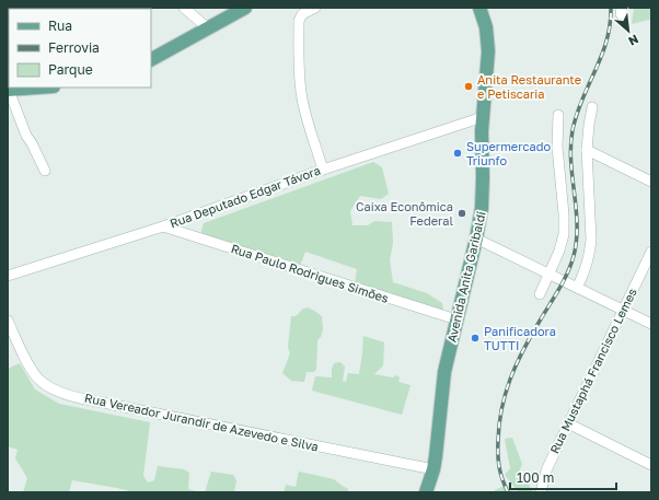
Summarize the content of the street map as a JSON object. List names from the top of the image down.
{
  "streets": {
    "main road": ["Avenida Anita Garibaldi"],
    "street": [
      "Rua Deputado Edgar Távora",
      "Rua Paulo Rodrigues Simões",
      "Rua Mustaphá Francisco Lemes",
      "Rua Vereador Jurandir de Azevedo e Silva"
    ]
  },
  "crossings": [
    ["Rua Deputado Edgar Távora", "Rua Paulo Rodrigues Simões"],
    ["Rua Deputado Edgar Távora", "Avenida Anita Garibaldi"],
    ["Rua Paulo Rodrigues Simões", "Avenida Anita Garibaldi"],
    ["Avenida Anita Garibaldi", "Rua Vereador Jurandir de Azevedo e Silva"]
  ],
  "places": [
    "Anita Restaurante e Petiscaria",
    "Supermercado Triunfo",
    "Caixa Econômica Federal",
    "Panificadora TUTTI"
  ],
  "legend": ["Rua", "Ferrovia", "Parque"],
  "scale_bar": "100 m",
  "north": "bottom right"
}
